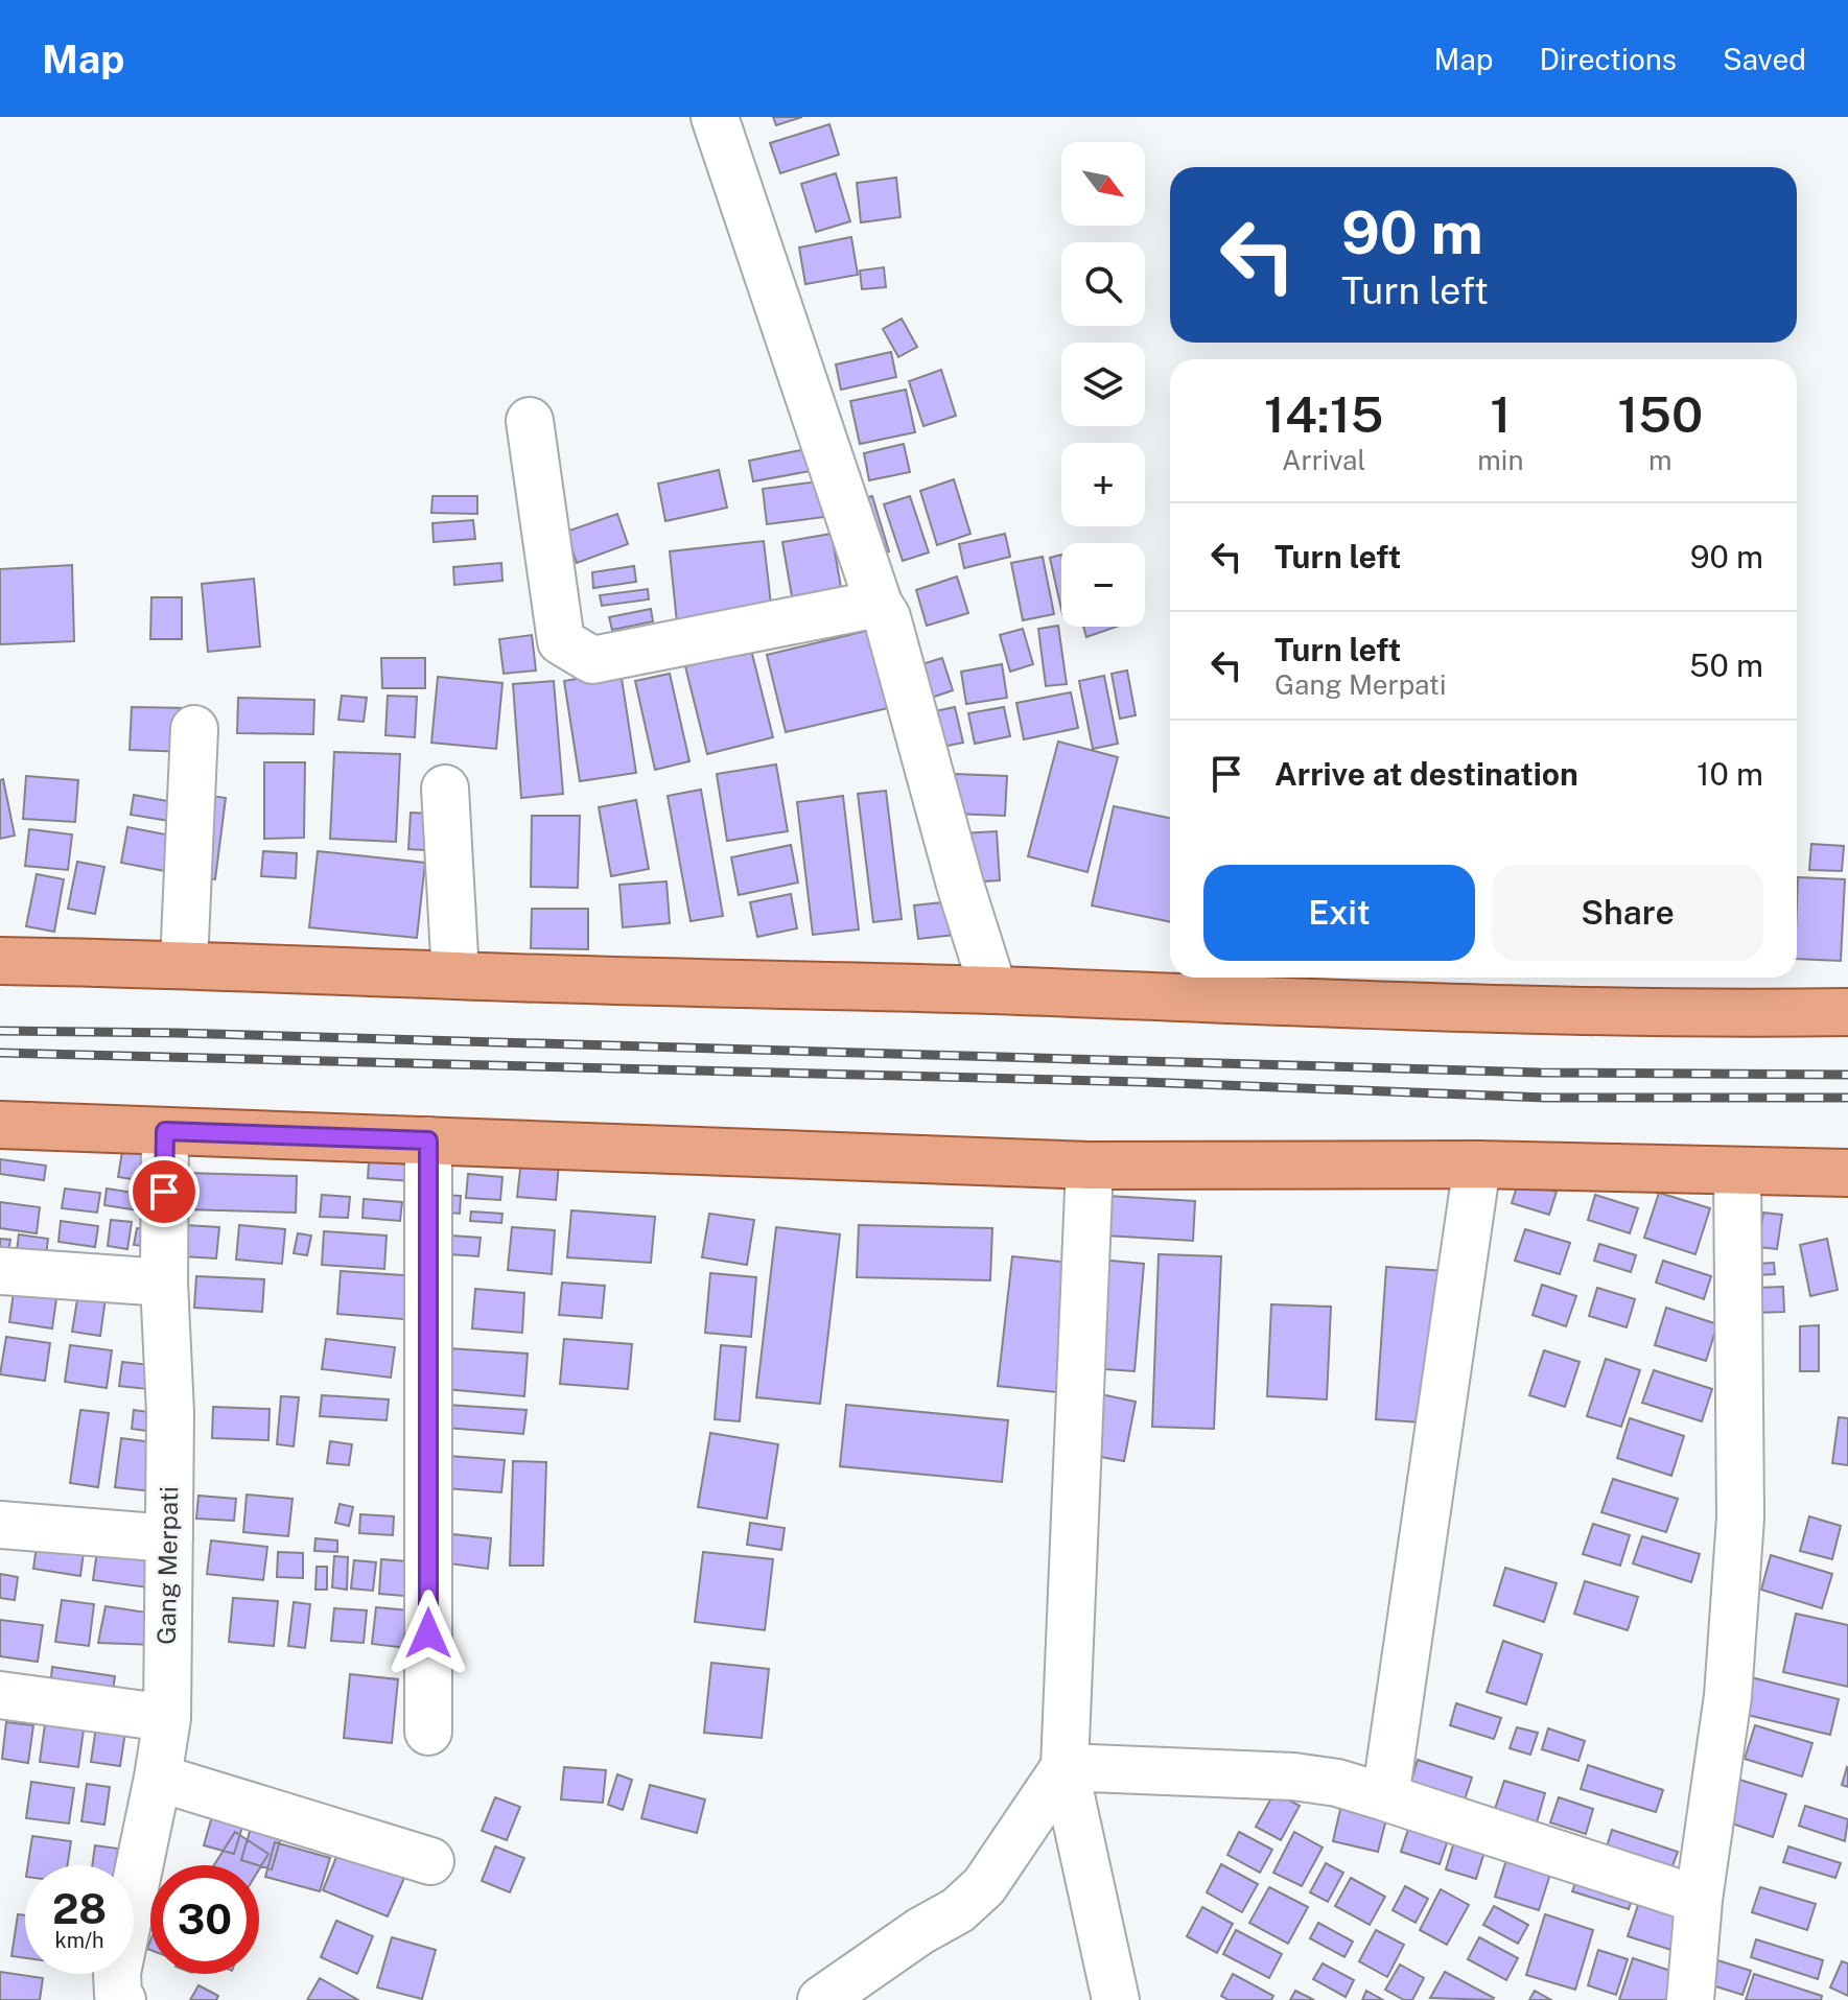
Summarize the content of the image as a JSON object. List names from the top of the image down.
{
  "streets": {
    "street": ["Gang Merpati"]
  },
  "north": "bottom right",
  "page": {
    "header": "Map",
    "nav": ["Map", "Directions", "Saved"],
    "map_buttons": ["+", "−"],
    "turn": ["90 m", "Turn left"],
    "eta": [
      "14:15",
      "Arrival",
      "1",
      "min",
      "150",
      "m"
    ],
    "list": [
      {
        "name": "Turn left",
        "value": "90 m"
      },
      {
        "name": "Turn left",
        "note": "Gang Merpati",
        "value": "50 m"
      },
      {
        "name": "Arrive at destination",
        "value": "10 m"
      }
    ],
    "buttons": ["Exit", "Share"],
    "speed": "28 km/h",
    "limit": "30"
  }
}
